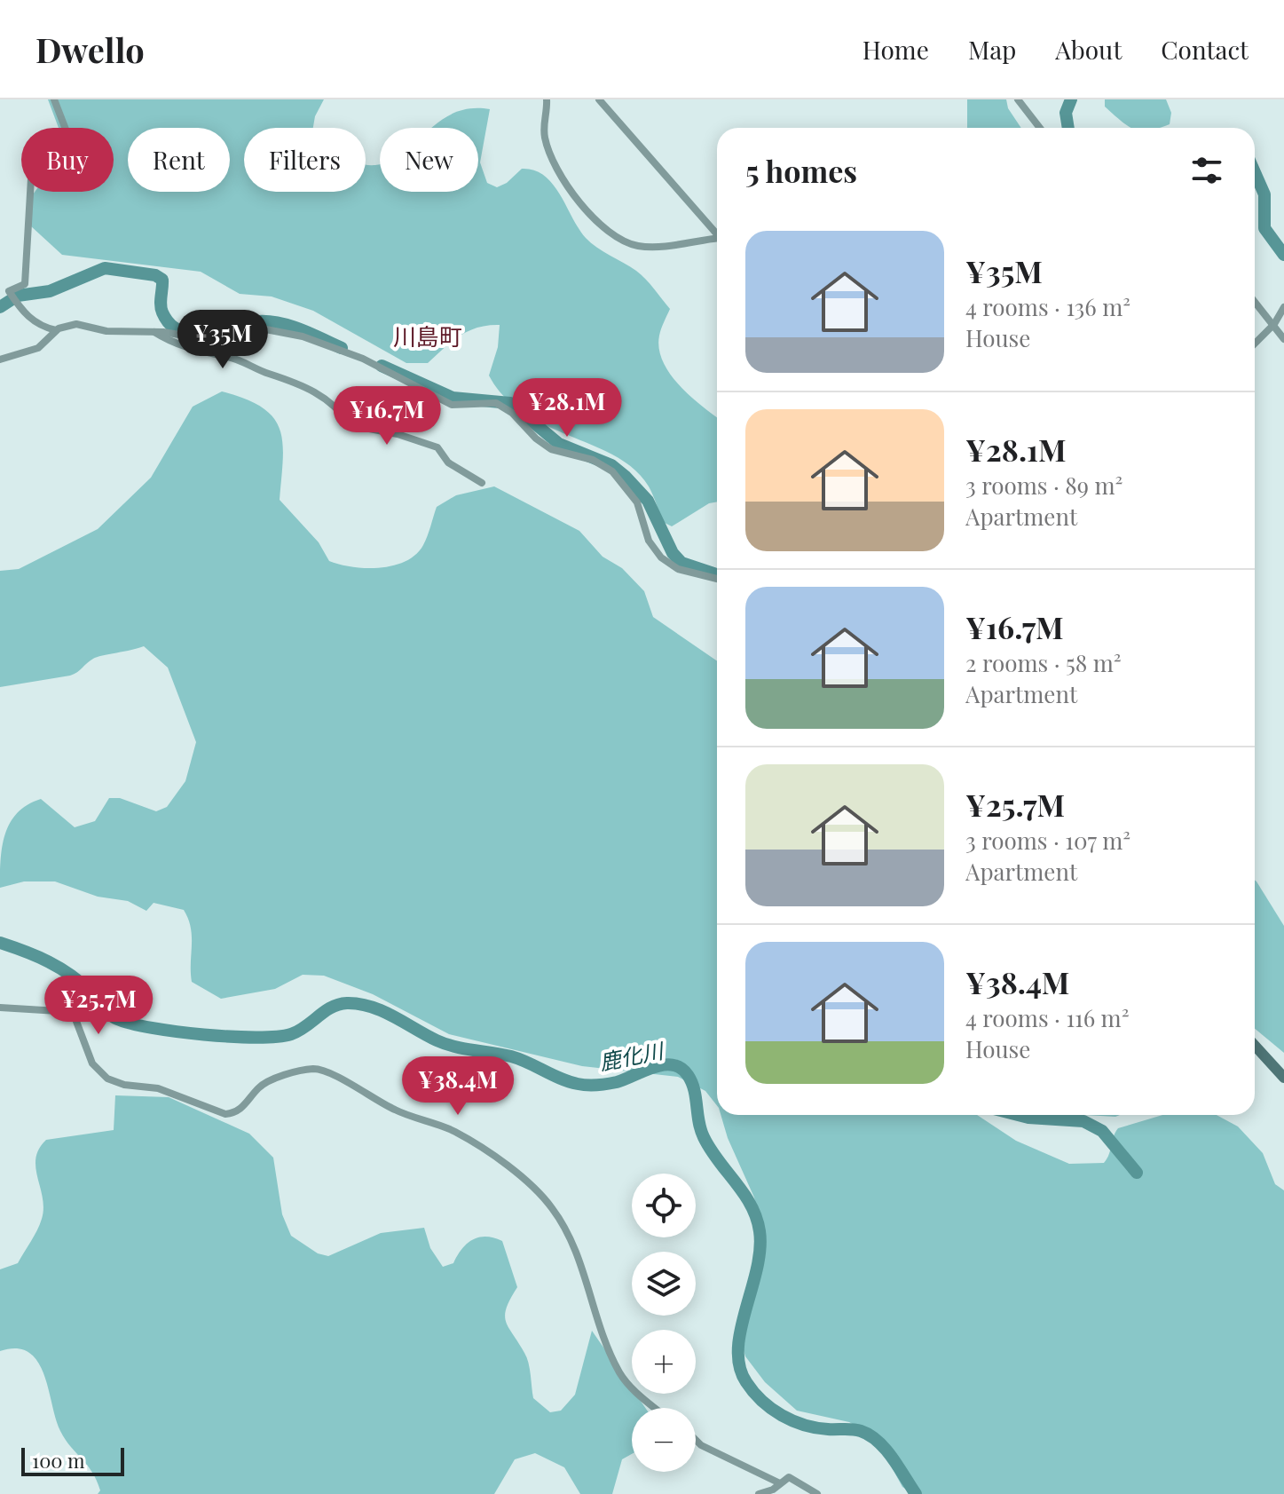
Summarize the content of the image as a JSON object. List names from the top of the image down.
{
  "districts": ["川島町"],
  "water": ["鹿化川"],
  "scale_bar": "100 m",
  "page": {
    "header": "Dwello",
    "nav": [
      "Home",
      "Map",
      "About",
      "Contact"
    ],
    "chip": [
      "Buy",
      "Rent",
      "Filters",
      "New"
    ],
    "heading": "5 homes",
    "list": [
      {
        "name": "¥35M",
        "note": "4 rooms · 136 m² · House"
      },
      {
        "name": "¥28.1M",
        "note": "3 rooms · 89 m² · Apartment"
      },
      {
        "name": "¥16.7M",
        "note": "2 rooms · 58 m² · Apartment"
      },
      {
        "name": "¥25.7M",
        "note": "3 rooms · 107 m² · Apartment"
      },
      {
        "name": "¥38.4M",
        "note": "4 rooms · 116 m² · House"
      }
    ],
    "price": [
      "¥35M",
      "¥28.1M",
      "¥16.7M",
      "¥25.7M",
      "¥38.4M"
    ],
    "map_buttons": ["+", "−"],
    "scale": "100 m"
  }
}
